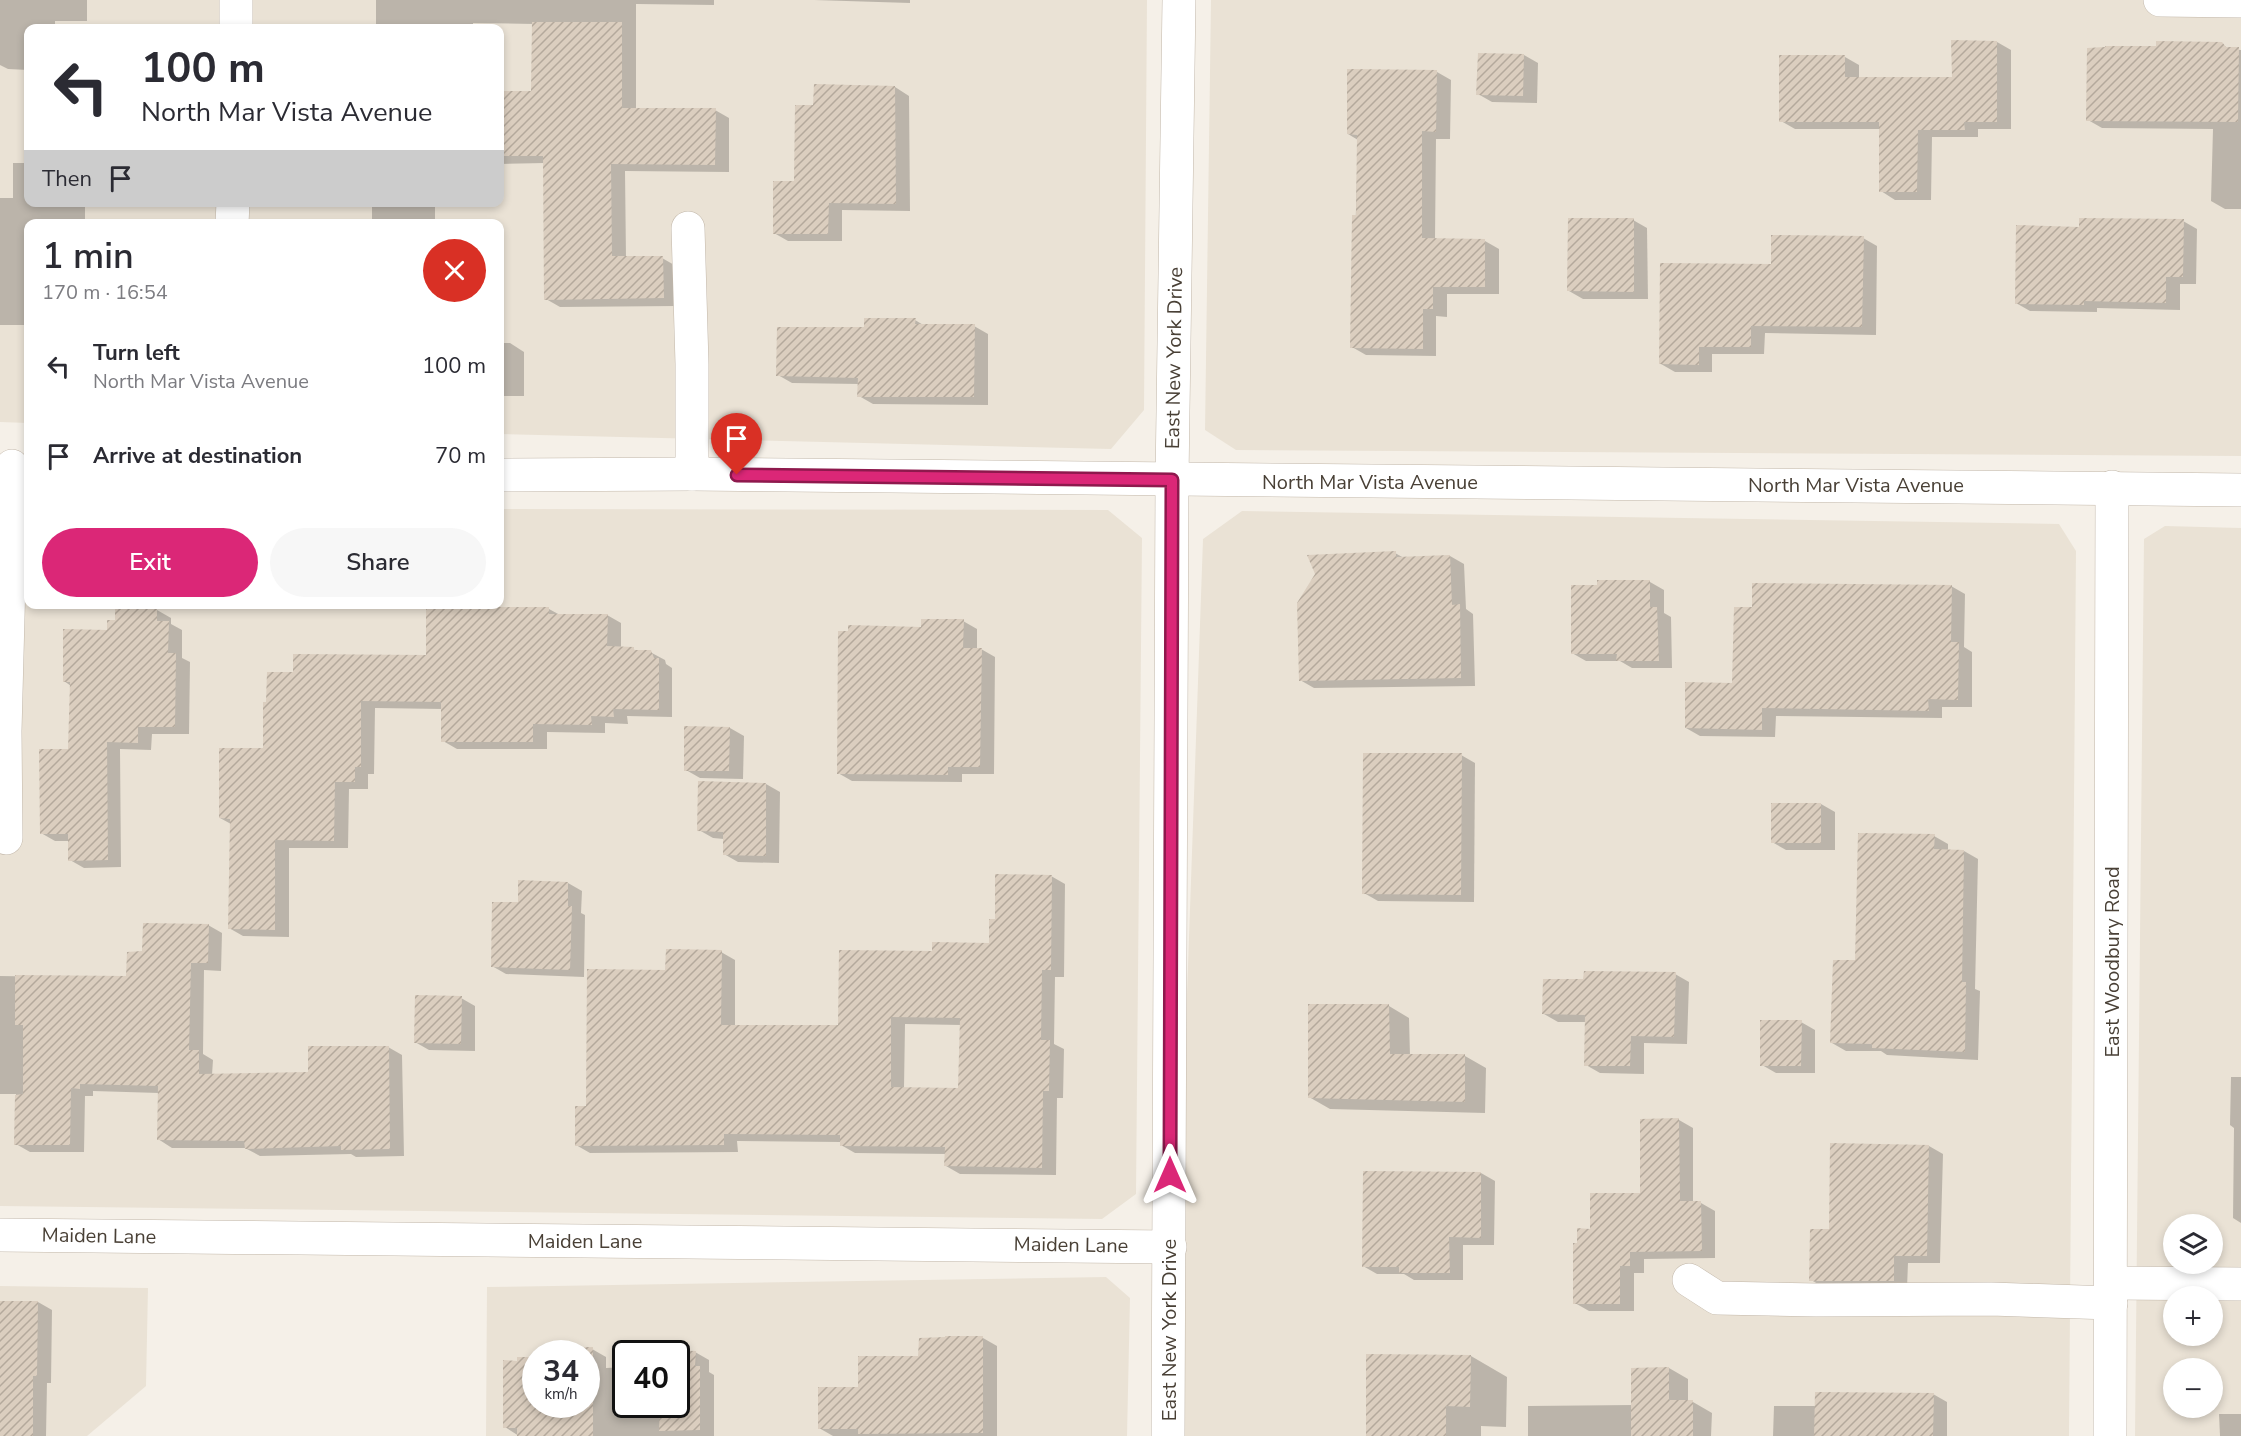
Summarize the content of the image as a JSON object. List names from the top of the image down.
{
  "streets": {
    "street": [
      "East New York Drive",
      "North Mar Vista Avenue",
      "East Woodbury Road",
      "Maiden Lane"
    ]
  },
  "crossings": [
    ["East New York Drive", "North Mar Vista Avenue"],
    ["East New York Drive", "Maiden Lane"],
    ["North Mar Vista Avenue", "East Woodbury Road"]
  ],
  "page": {
    "turn": ["100 m", "North Mar Vista Avenue"],
    "then": "Then",
    "heading": ["1 min", "170 m · 16:54"],
    "list": [
      {
        "name": "Turn left",
        "note": "North Mar Vista Avenue",
        "value": "100 m"
      },
      {
        "name": "Arrive at destination",
        "value": "70 m"
      }
    ],
    "buttons": ["Exit", "Share"],
    "map_buttons": ["+", "−"],
    "speed": "34 km/h",
    "limit": "40"
  }
}
